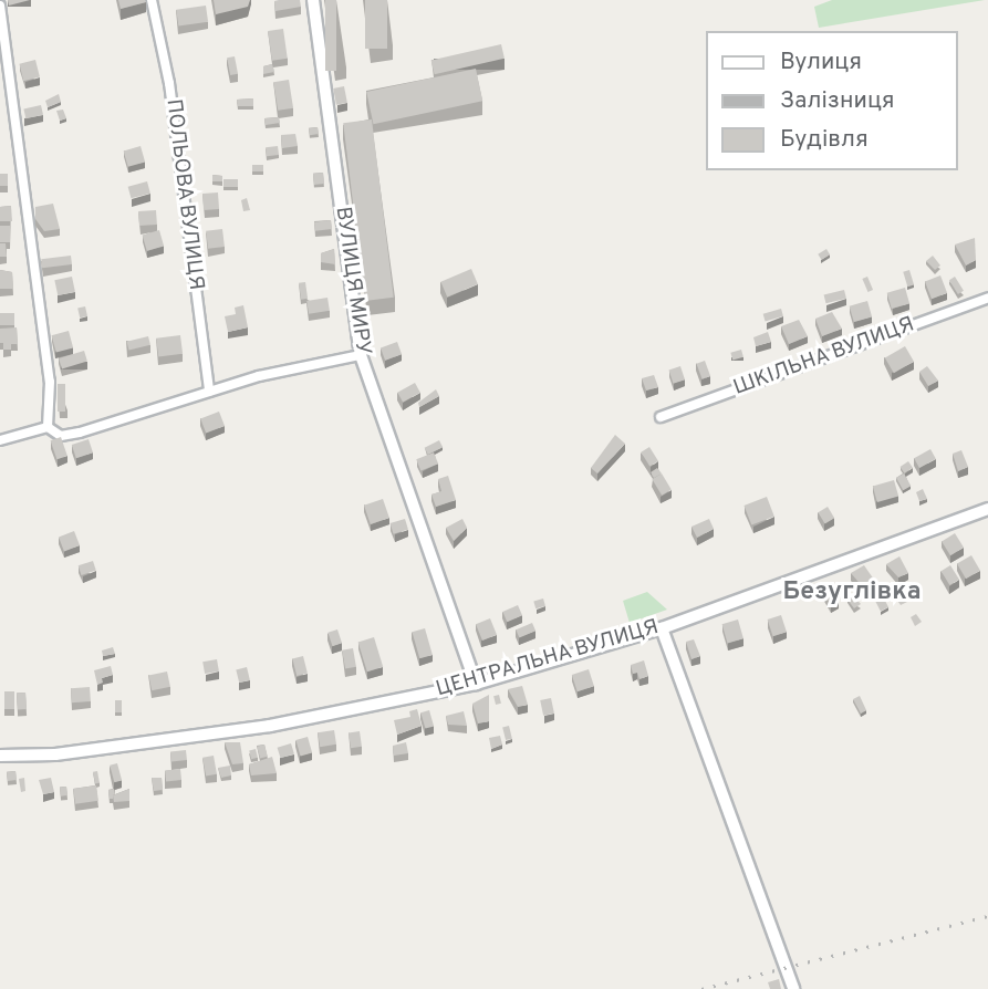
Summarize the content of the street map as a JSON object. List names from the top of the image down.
{
  "streets": {
    "street": [
      "ПОЛЬОВА ВУЛИЦЯ",
      "ВУЛИЦЯ МИРУ",
      "ШКІЛЬНА ВУЛИЦЯ",
      "ЦЕНТРАЛЬНА ВУЛИЦЯ"
    ]
  },
  "crossings": [
    ["ВУЛИЦЯ МИРУ", "ЦЕНТРАЛЬНА ВУЛИЦЯ"]
  ],
  "districts": ["Безуглівка"],
  "legend": ["Вулиця", "Залізниця", "Будівля"]
}
